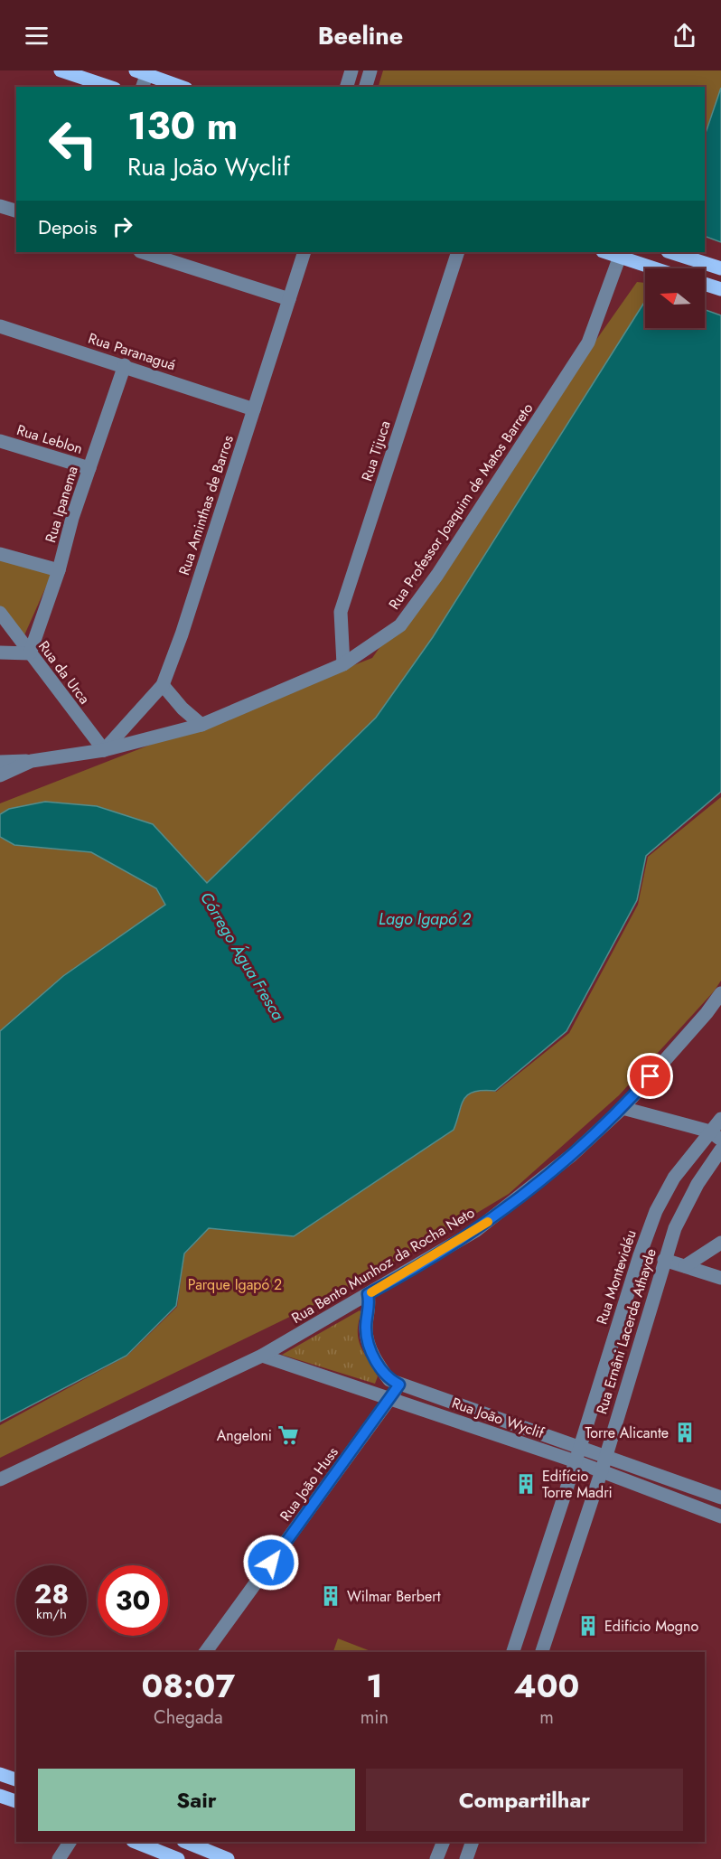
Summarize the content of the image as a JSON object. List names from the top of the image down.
{
  "streets": {
    "street": [
      "Rua Paranaguá",
      "Rua Leblon",
      "Rua Tijuca",
      "Rua Ipanema",
      "Rua Aminthas de Barros",
      "Rua Professor Joaquim de Matos Barreto",
      "Rua da Urca",
      "Rua Bento Munhoz da Rocha Neto",
      "Rua Montevidéu",
      "Rua Ernâni Lacerda Athayde",
      "Rua João Wyclif",
      "Rua João Huss"
    ]
  },
  "crossings": [
    ["Rua Paranaguá", "Rua Ipanema"],
    ["Rua Paranaguá", "Rua Aminthas de Barros"],
    ["Rua Leblon", "Rua Ipanema"],
    ["Rua Tijuca", "Rua Professor Joaquim de Matos Barreto"],
    ["Rua Ipanema", "Rua da Urca"],
    ["Rua Aminthas de Barros", "Rua Professor Joaquim de Matos Barreto"],
    ["Rua Aminthas de Barros", "Rua da Urca"],
    ["Rua Professor Joaquim de Matos Barreto", "Rua da Urca"],
    ["Rua Bento Munhoz da Rocha Neto", "Rua João Wyclif"],
    ["Rua Montevidéu", "Rua João Wyclif"],
    ["Rua Ernâni Lacerda Athayde", "Rua João Wyclif"],
    ["Rua João Wyclif", "Rua João Huss"]
  ],
  "water": ["Lago Igapó 2", "Córrego Água Fresca"],
  "parks": ["Parque Igapó 2"],
  "places": {
    "building": [
      "Torre Alicante",
      "Edifício Torre Madri",
      "Wilmar Berbert",
      "Edificio Mogno"
    ],
    "supermarket": ["Angeloni"]
  },
  "north": "left",
  "page": {
    "header": "Beeline",
    "turn": ["130 m", "Rua João Wyclif"],
    "then": "Depois",
    "speed": "28 km/h",
    "limit": "30",
    "eta": [
      "08:07",
      "Chegada",
      "1",
      "min",
      "400",
      "m"
    ],
    "buttons": ["Sair", "Compartilhar"]
  }
}
